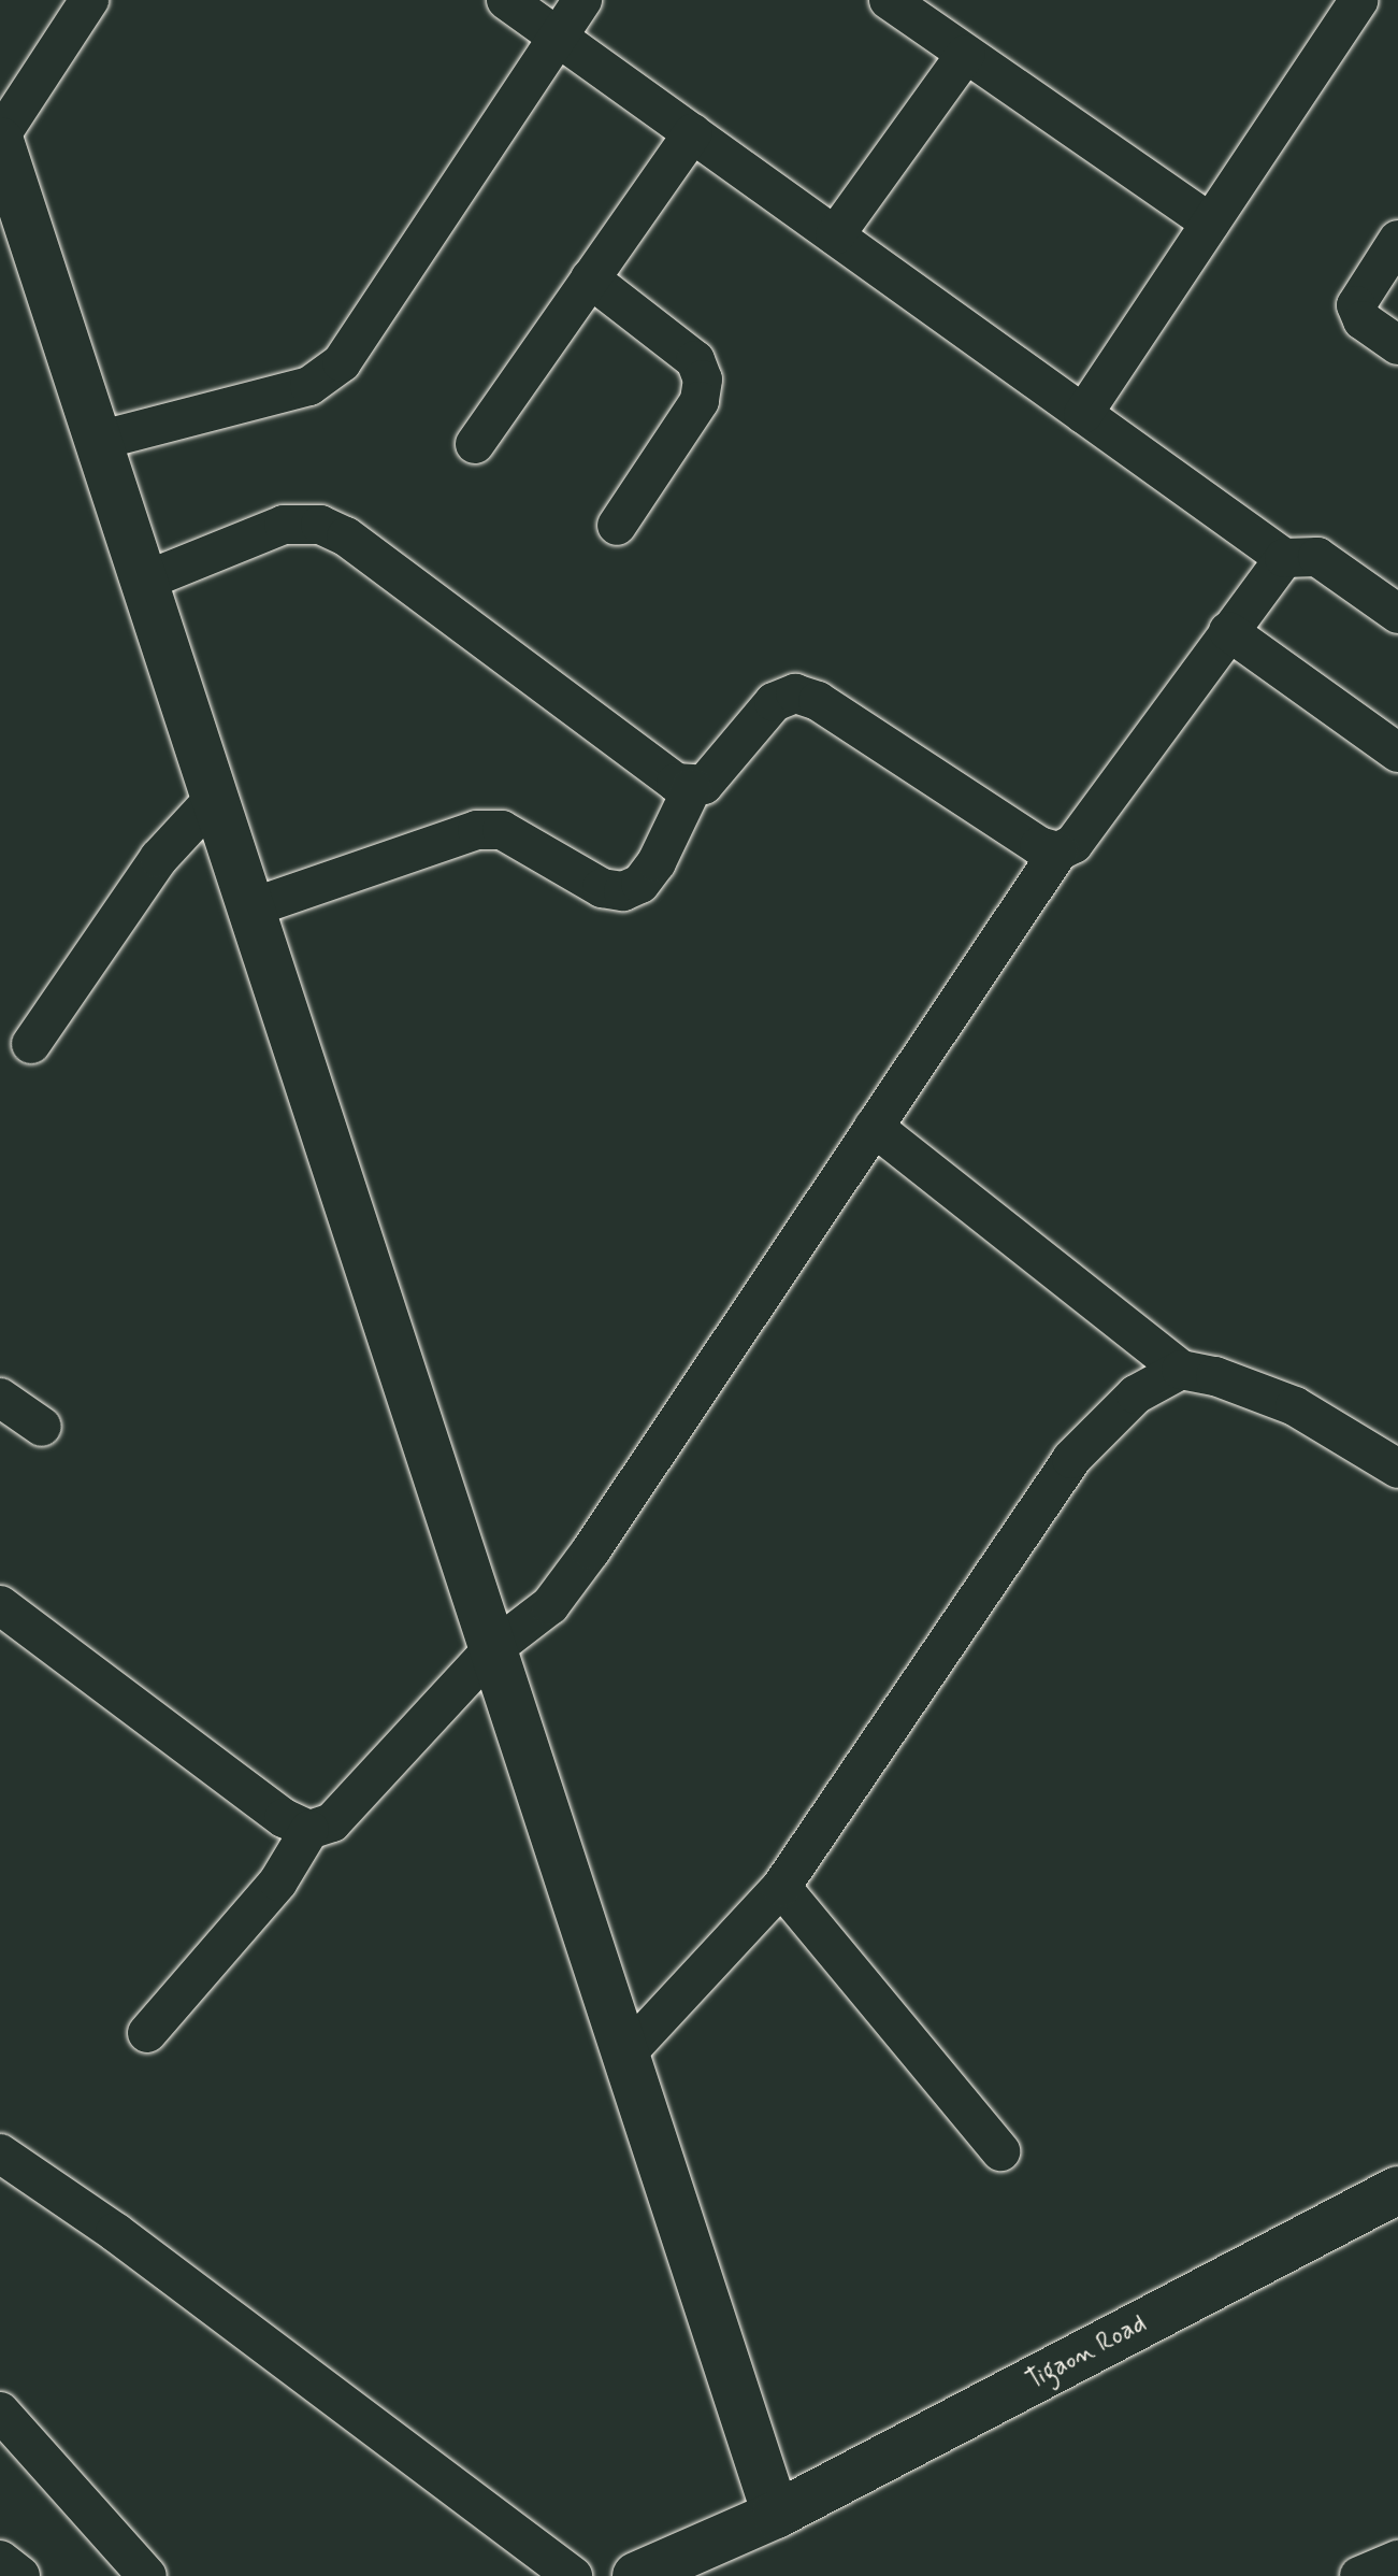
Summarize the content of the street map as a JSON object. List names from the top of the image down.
{
  "streets": {
    "street": ["Tigaon Road"]
  }
}
